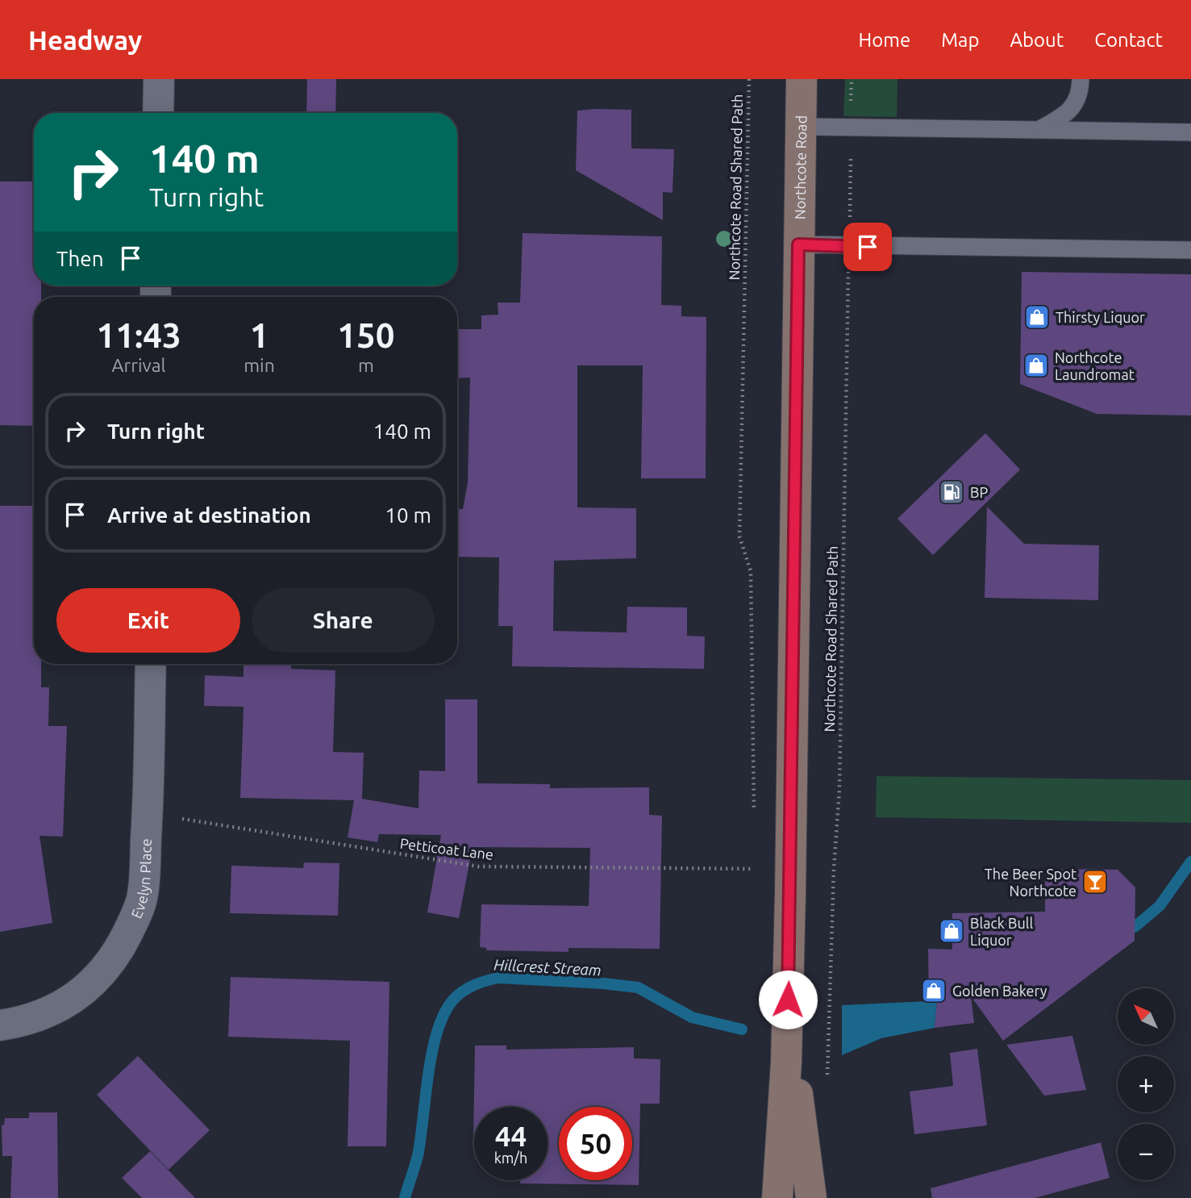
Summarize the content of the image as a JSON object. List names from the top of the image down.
{
  "streets": {
    "main road": ["Northcote Road"],
    "street": ["Evelyn Place"],
    "path": ["Northcote Road Shared Path", "Petticoat Lane"]
  },
  "water": ["Hillcrest Stream"],
  "places": {
    "shop": [
      "Thirsty Liquor",
      "Northcote Laundromat",
      "Black Bull Liquor",
      "Golden Bakery"
    ],
    "fuel station": ["BP"],
    "bar": ["The Beer Spot Northcote"]
  },
  "north": "top left",
  "page": {
    "header": "Headway",
    "nav": [
      "Home",
      "Map",
      "About",
      "Contact"
    ],
    "turn": ["140 m", "Turn right"],
    "then": "Then",
    "eta": [
      "11:43",
      "Arrival",
      "1",
      "min",
      "150",
      "m"
    ],
    "list": [
      {
        "name": "Turn right",
        "value": "140 m"
      },
      {
        "name": "Arrive at destination",
        "value": "10 m"
      }
    ],
    "buttons": ["Exit", "Share"],
    "map_buttons": ["+", "−"],
    "speed": "44 km/h",
    "limit": "50"
  }
}
